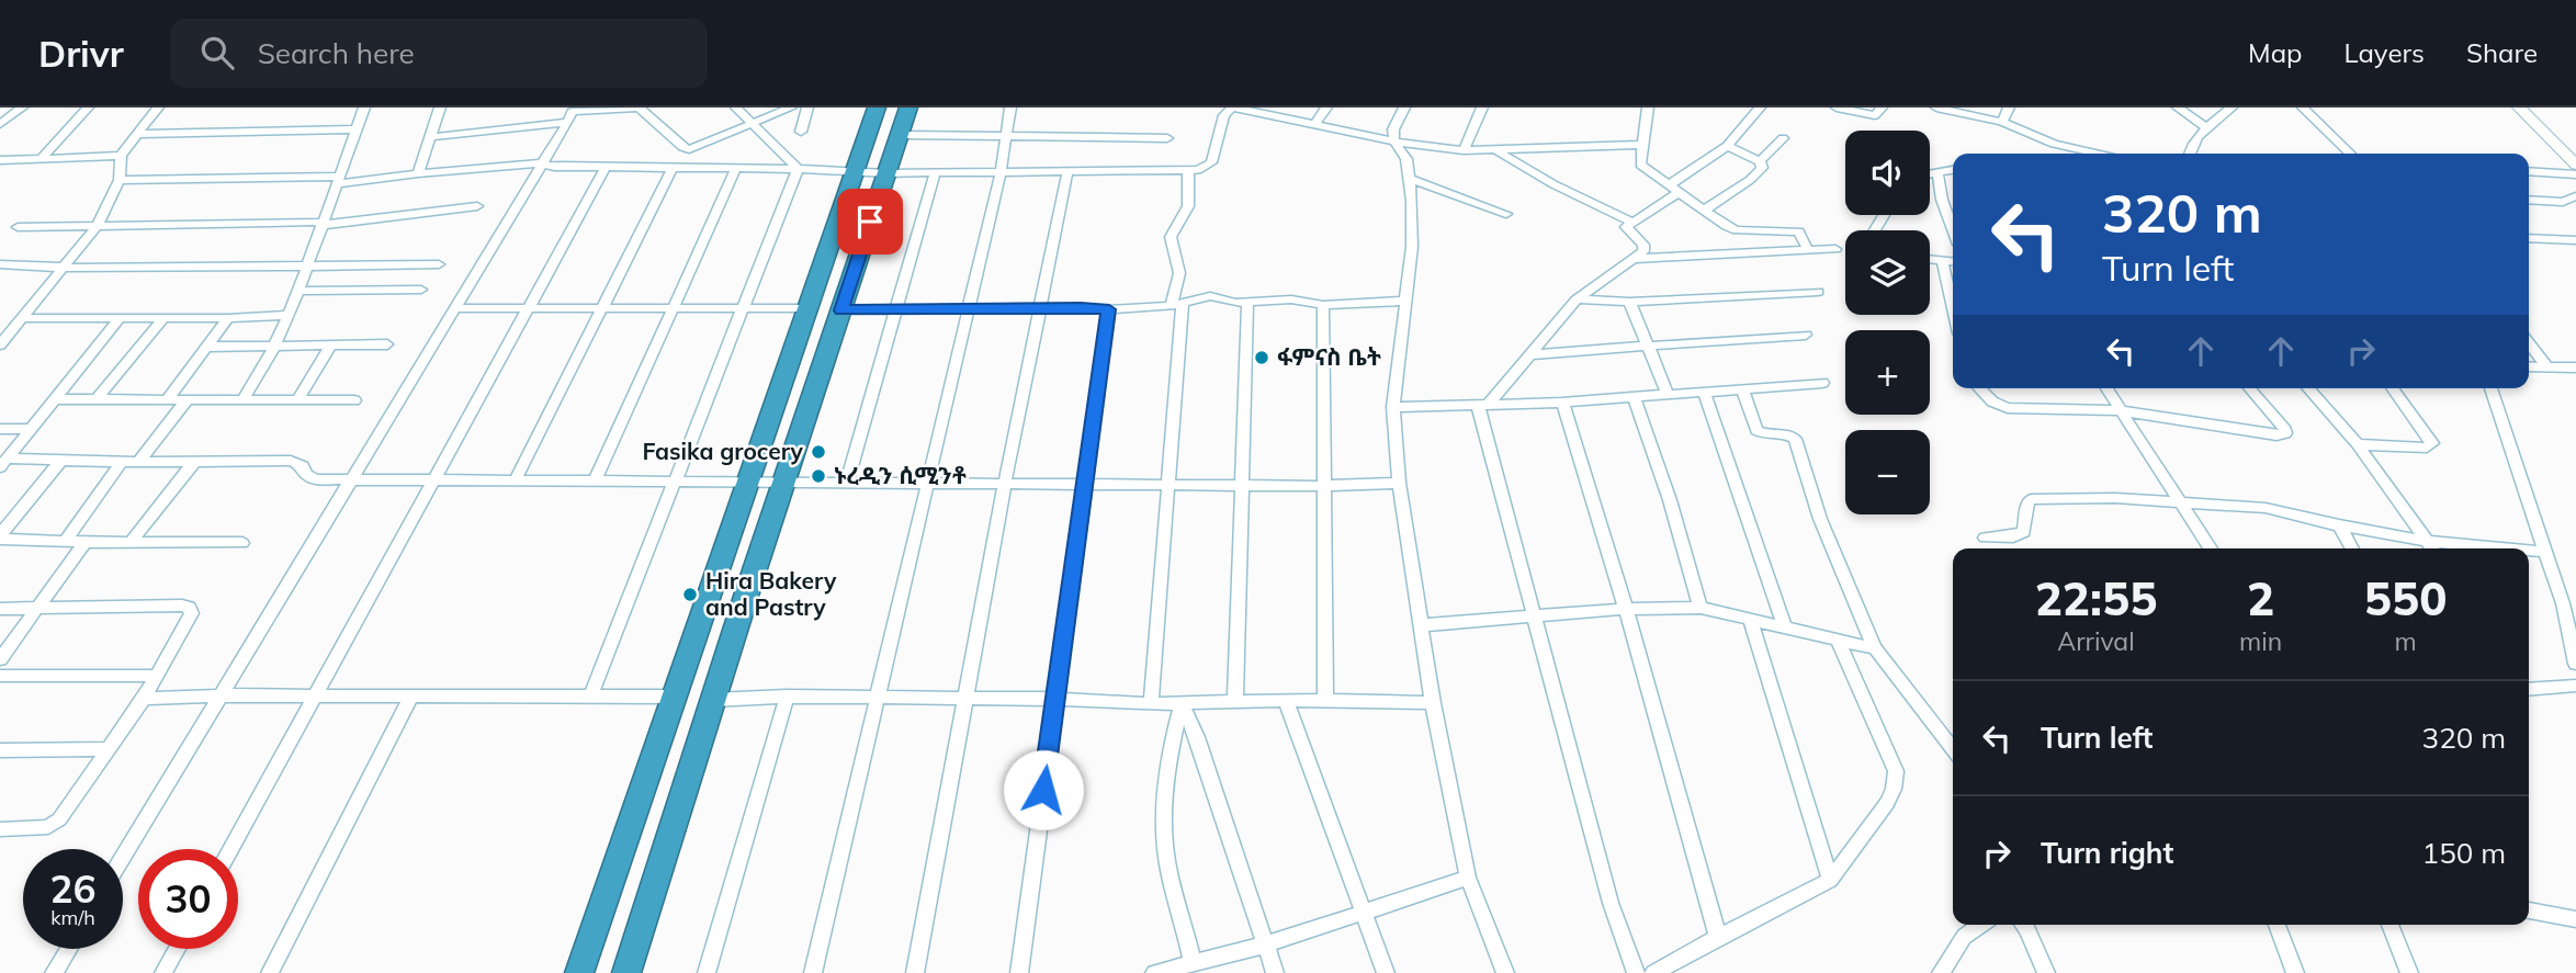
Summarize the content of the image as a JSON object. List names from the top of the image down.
{
  "places": [
    "ፋምናስ ቤት",
    "Fasika grocery",
    "ኑረዲን ሲሚንቶ",
    "Hira Bakery and Pastry"
  ],
  "page": {
    "header": "Drivr",
    "search": "Search here",
    "nav": ["Map", "Layers", "Share"],
    "map_buttons": ["+", "−"],
    "turn": ["320 m", "Turn left"],
    "eta": [
      "22:55",
      "Arrival",
      "2",
      "min",
      "550",
      "m"
    ],
    "list": [
      {
        "name": "Turn left",
        "value": "320 m"
      },
      {
        "name": "Turn right",
        "value": "150 m"
      }
    ],
    "speed": "26 km/h",
    "limit": "30"
  }
}
